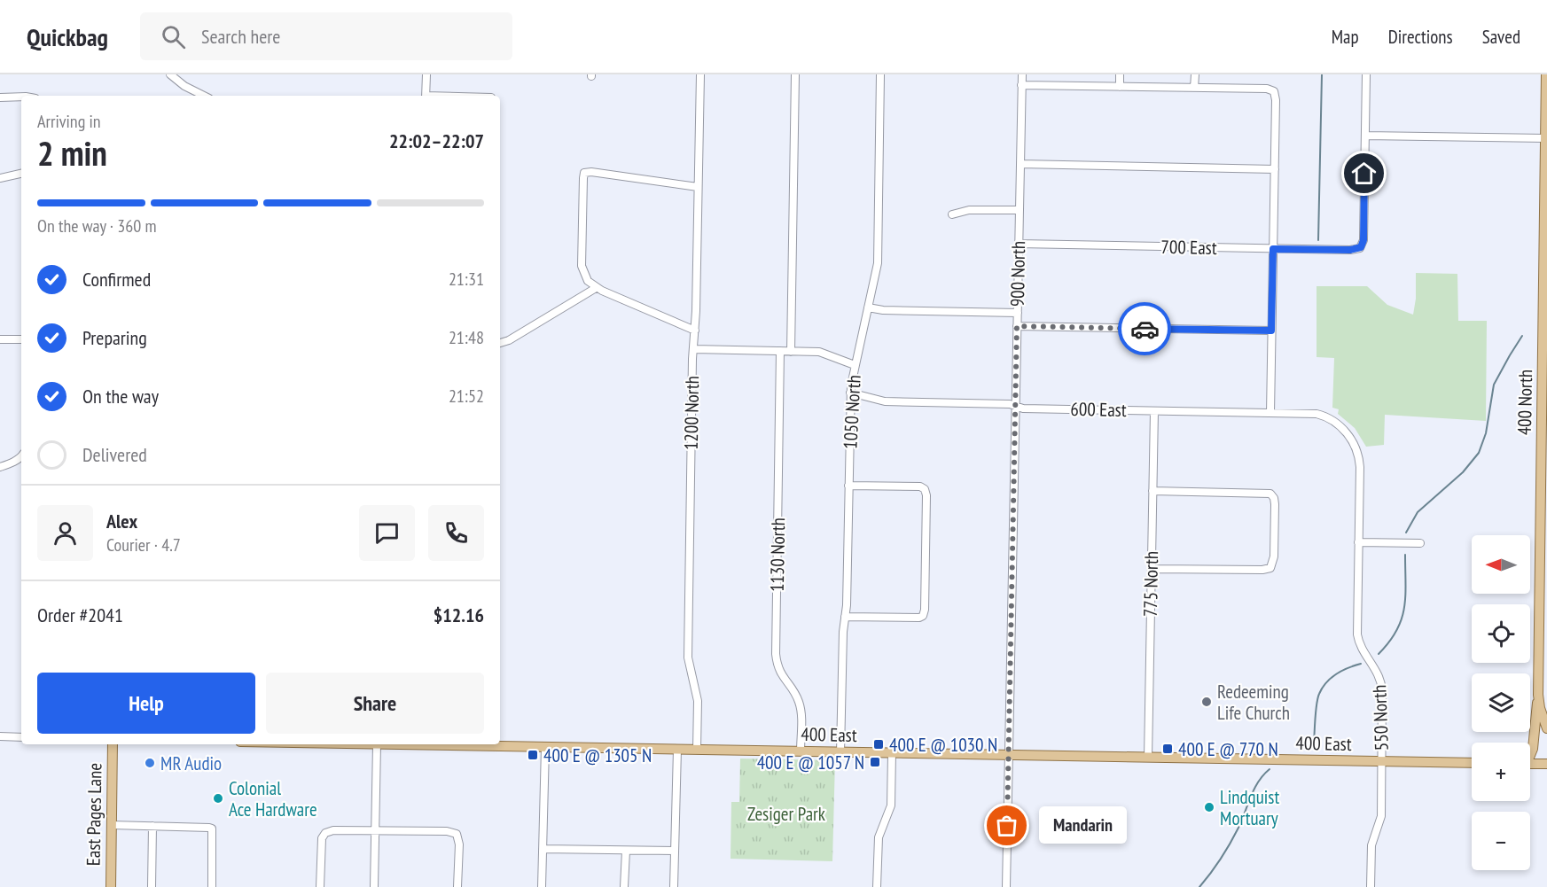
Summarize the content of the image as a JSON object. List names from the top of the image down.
{
  "streets": {
    "main road": ["400 North", "400 East", "East Pages Lane"],
    "street": [
      "700 East",
      "900 North",
      "600 East",
      "1050 North",
      "1200 North",
      "1130 North",
      "775 North",
      "550 North"
    ]
  },
  "crossings": [
    ["700 East", "900 North"],
    ["900 North", "600 East"],
    ["900 North", "400 East"],
    ["600 East", "1050 North"],
    ["600 East", "775 North"],
    ["600 East", "550 North"],
    ["1050 North", "400 East"],
    ["1200 North", "400 East"],
    ["1130 North", "400 East"],
    ["775 North", "400 East"],
    ["550 North", "400 East"]
  ],
  "parks": ["Zesiger Park"],
  "places": {
    "other": [
      "Redeeming Life Church",
      "MR Audio",
      "Colonial Ace Hardware",
      "Lindquist Mortuary",
      "Mandarin"
    ],
    "transit": [
      "400 E @ 1030 N",
      "400 E @ 770 N",
      "400 E @ 1305 N",
      "400 E @ 1057 N"
    ]
  },
  "north": "left",
  "page": {
    "header": "Quickbag",
    "search": "Search here",
    "nav": ["Map", "Directions", "Saved"],
    "heading": ["2 min", "Arriving in", "22:02–22:07"],
    "panel": [
      "Alex",
      "Courier · 4.7",
      "Order #2041",
      "$12.16"
    ],
    "bar": "On the way · 360 m",
    "list": [
      ["Confirmed", "21:31"],
      ["Preparing", "21:48"],
      ["On the way", "21:52"],
      "Delivered"
    ],
    "map_buttons": ["+", "−"],
    "buttons": ["Help", "Share"],
    "bubble": "Mandarin"
  }
}
